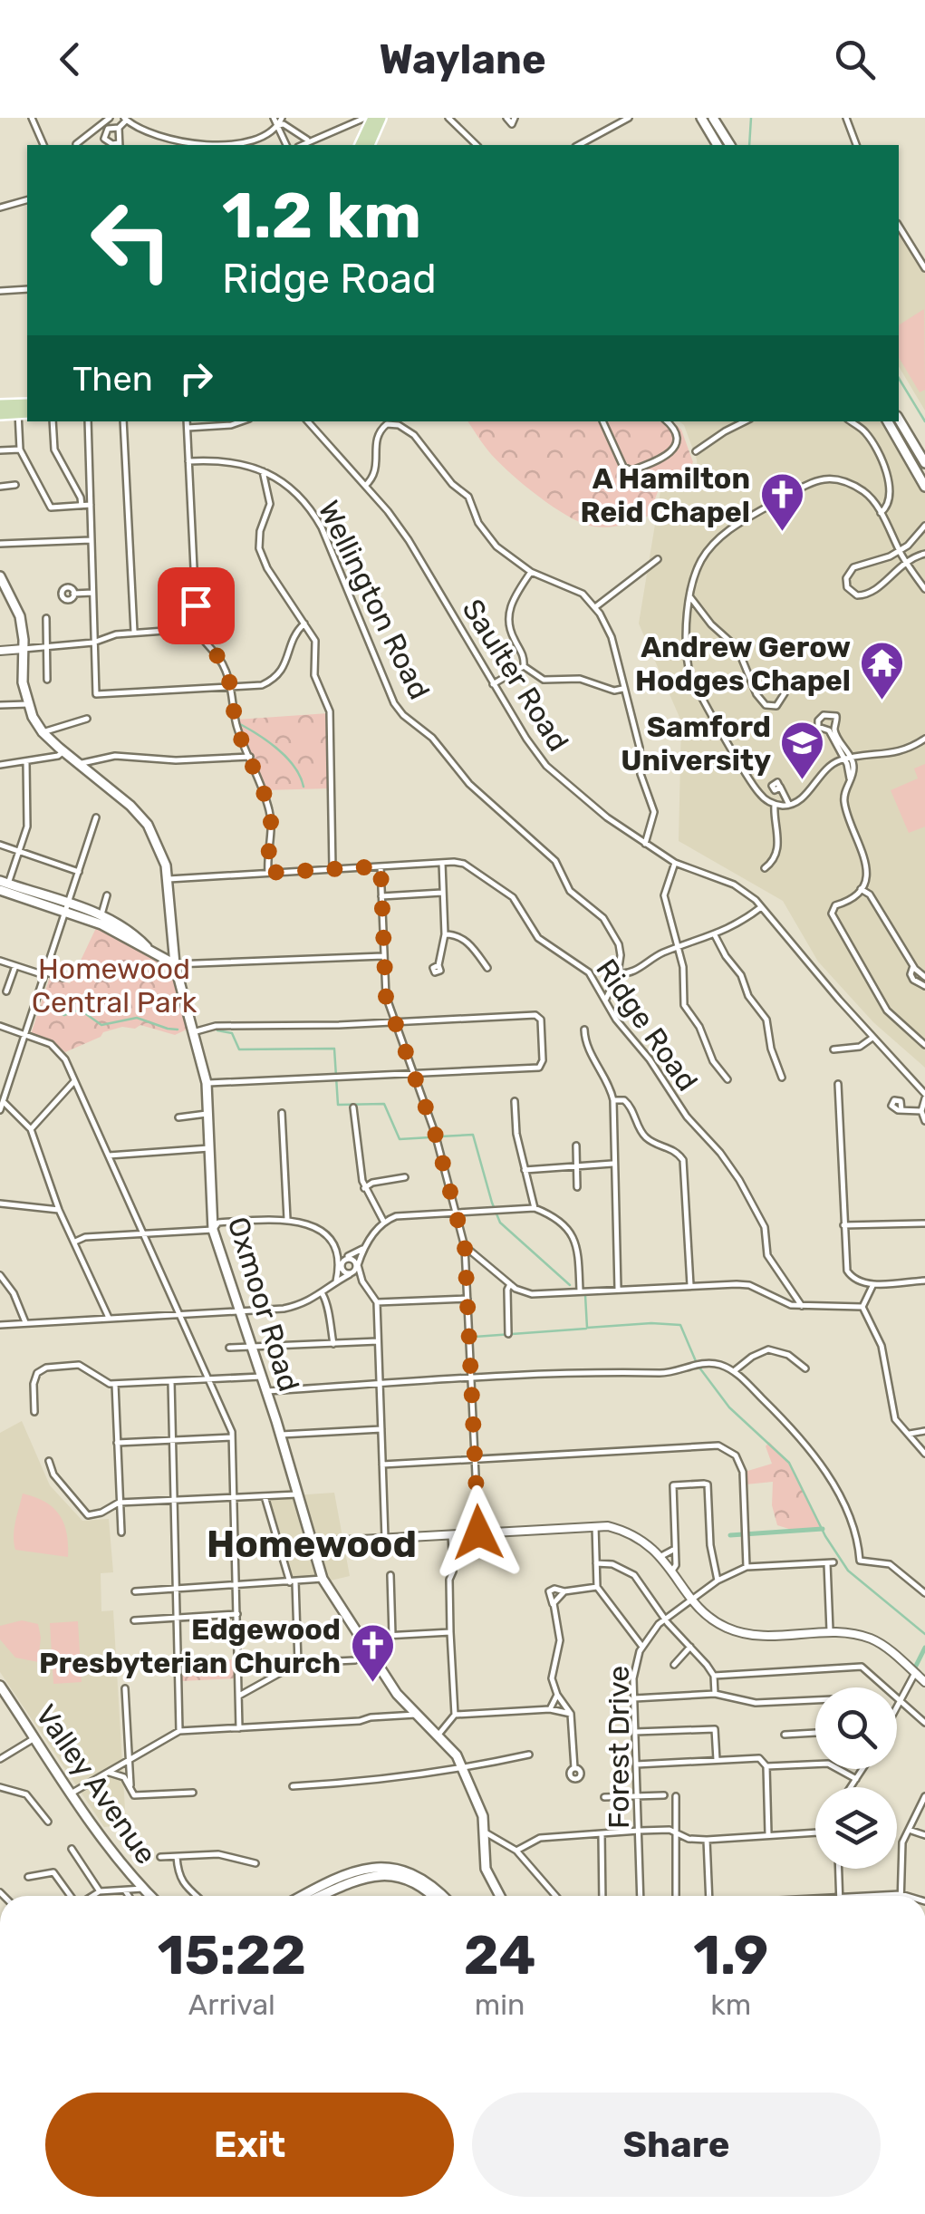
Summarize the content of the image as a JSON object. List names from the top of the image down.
{
  "streets": {
    "main road": ["Oxmoor Road", "Valley Avenue"],
    "street": [
      "Wellington Road",
      "Saulter Road",
      "Ridge Road",
      "Forest Drive"
    ]
  },
  "crossings": [
    ["Ridge Road", "Oxmoor Road"]
  ],
  "districts": ["Homewood"],
  "parks": ["Homewood Central Park"],
  "places": {
    "church": ["A Hamilton Reid Chapel", "Edgewood Presbyterian Church"],
    "temple": ["Andrew Gerow Hodges Chapel"],
    "school or university": ["Samford University"]
  },
  "page": {
    "header": "Waylane",
    "turn": ["1.2 km", "Ridge Road"],
    "then": "Then",
    "eta": [
      "15:22",
      "Arrival",
      "24",
      "min",
      "1.9",
      "km"
    ],
    "buttons": ["Exit", "Share"]
  }
}
